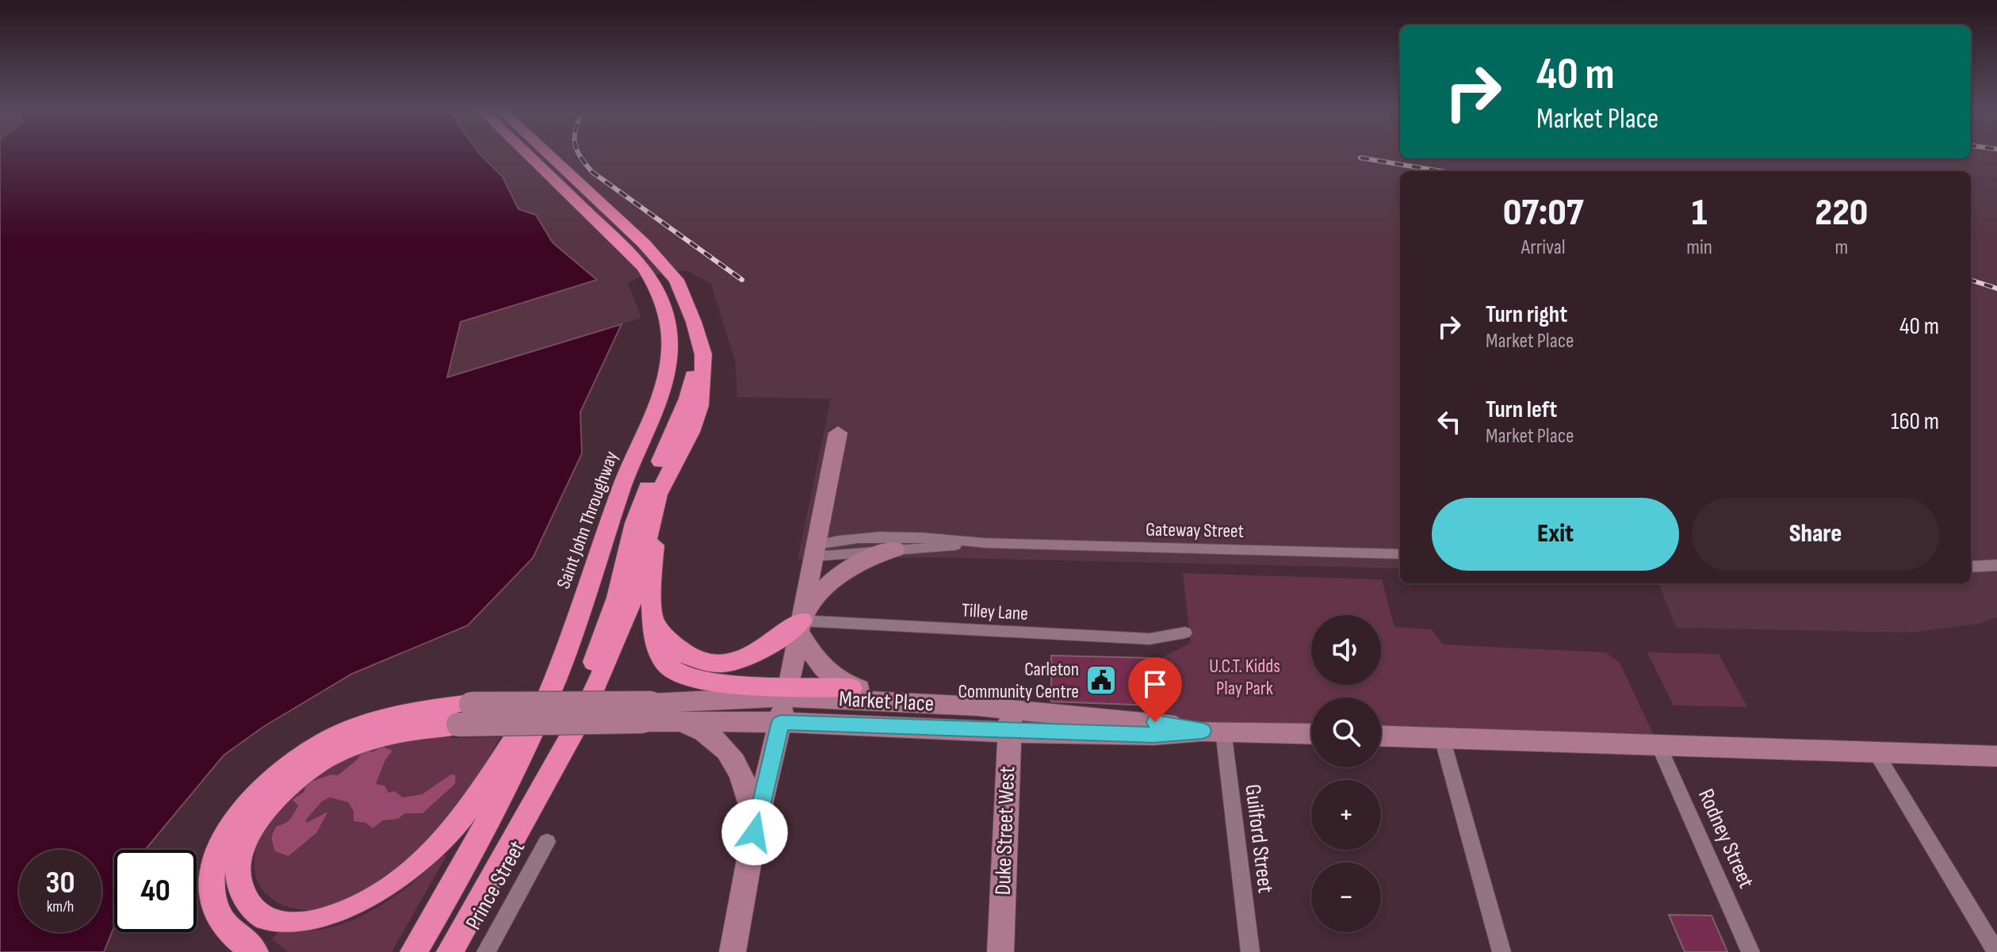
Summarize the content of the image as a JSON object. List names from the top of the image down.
{
  "streets": {
    "highway": ["Saint John Throughway"],
    "street": [
      "Gateway Street",
      "Tilley Lane",
      "Market Place",
      "Duke Street West",
      "Guilford Street",
      "Rodney Street",
      "Prince Street"
    ]
  },
  "crossings": [
    ["Market Place", "Duke Street West"],
    ["Market Place", "Guilford Street"]
  ],
  "parks": ["U.C.T. Kidds Play Park"],
  "places": {
    "public building": ["Carleton Community Centre"]
  },
  "page": {
    "turn": ["40 m", "Market Place"],
    "eta": [
      "07:07",
      "Arrival",
      "1",
      "min",
      "220",
      "m"
    ],
    "list": [
      {
        "name": "Turn right",
        "note": "Market Place",
        "value": "40 m"
      },
      {
        "name": "Turn left",
        "note": "Market Place",
        "value": "160 m"
      }
    ],
    "buttons": ["Exit", "Share"],
    "map_buttons": ["+", "−"],
    "speed": "30 km/h",
    "limit": "40"
  }
}
